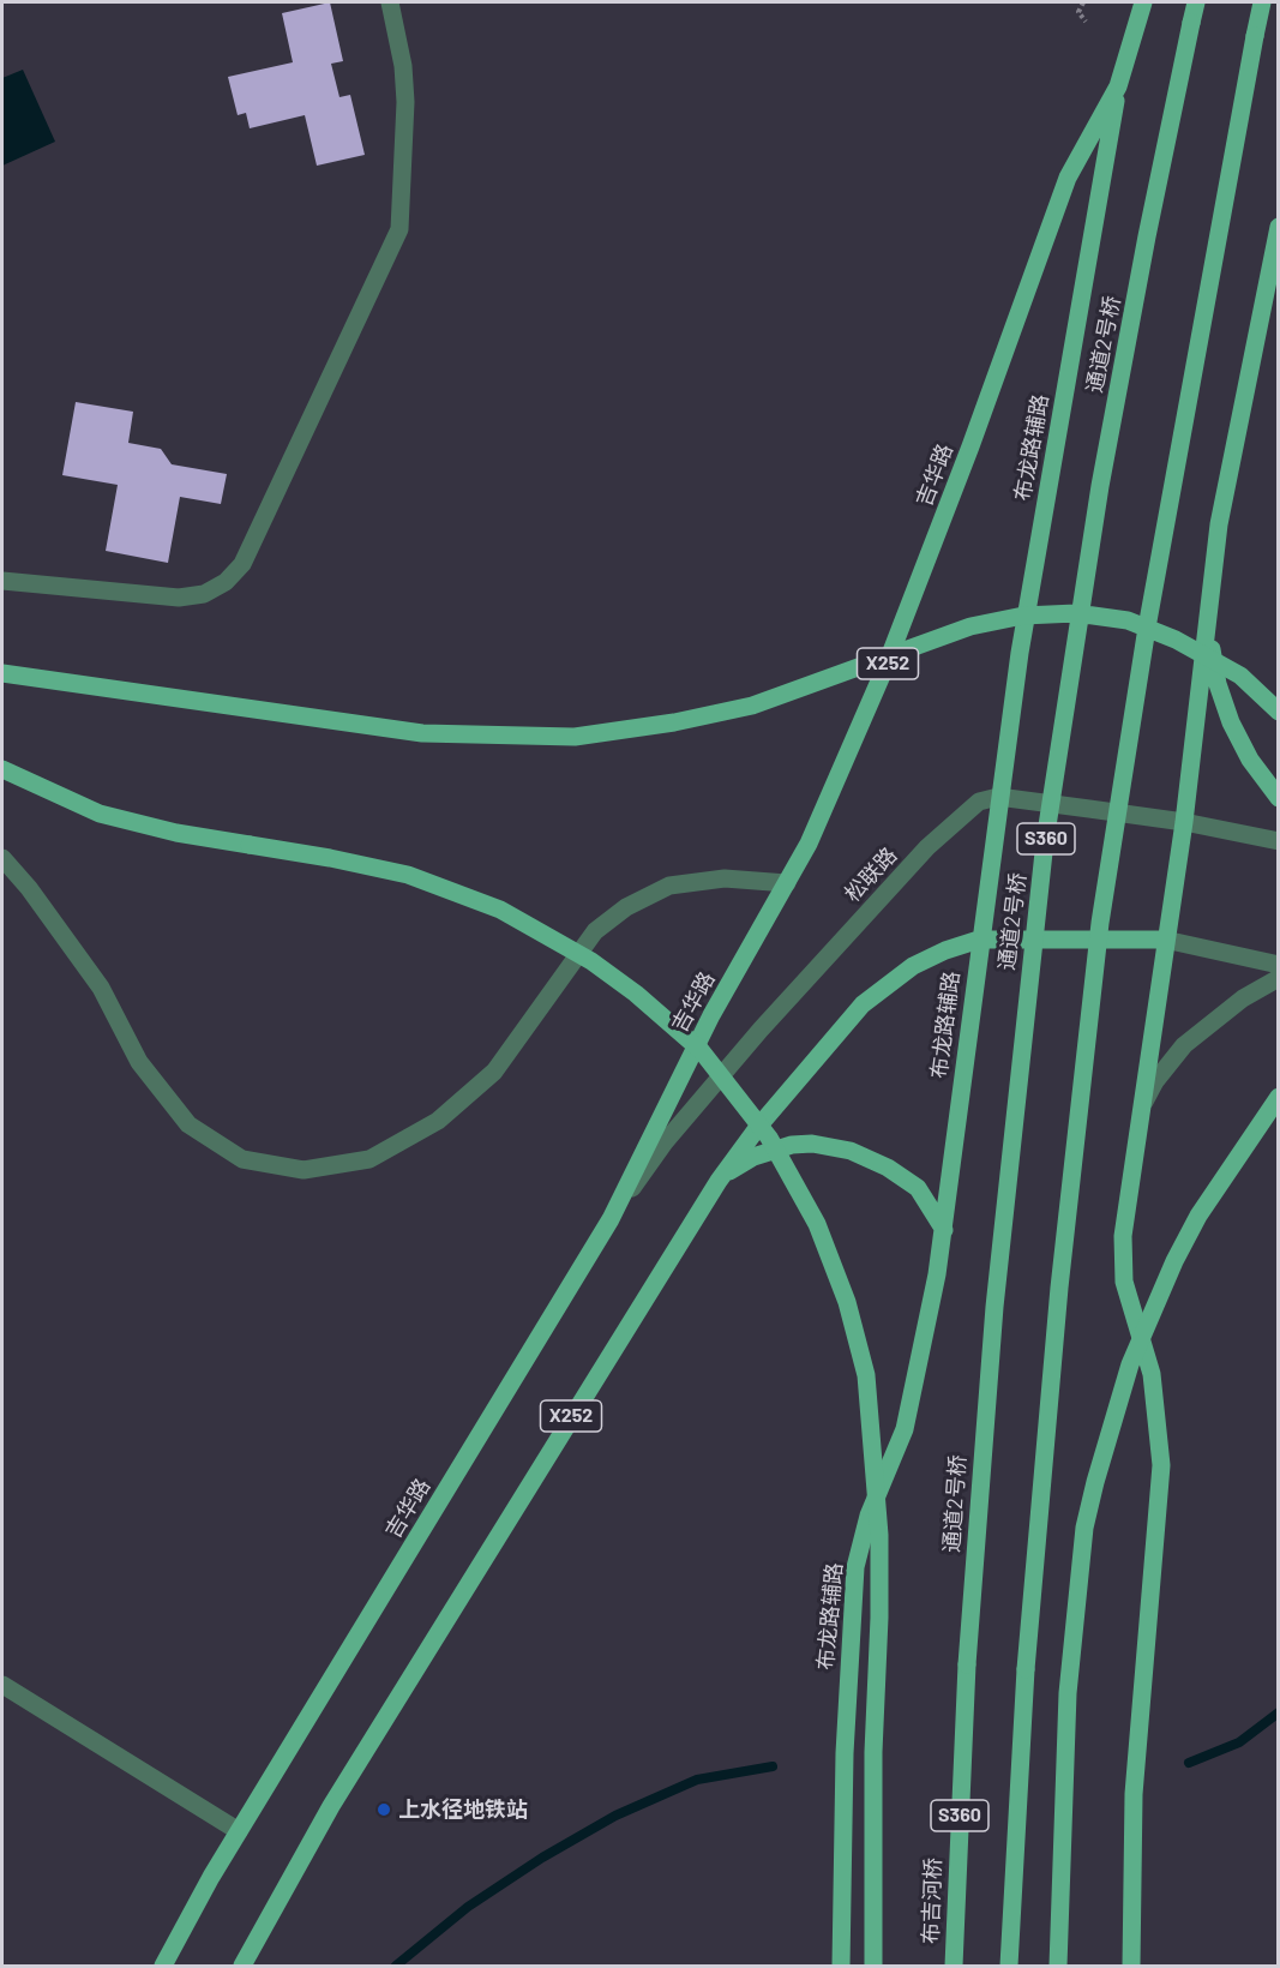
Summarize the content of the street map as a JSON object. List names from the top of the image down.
{
  "streets": {
    "main road": [
      "通道2号桥",
      "布龙路辅路",
      "吉华路",
      "X252",
      "S360",
      "布吉河桥"
    ],
    "street": ["松联路"]
  },
  "crossings": [
    ["通道2号桥", "布吉河桥"],
    ["布龙路辅路", "吉华路"],
    ["布龙路辅路", "X252"],
    ["布龙路辅路", "松联路"],
    ["吉华路", "松联路"]
  ],
  "places": ["上水径地铁站"]
}
